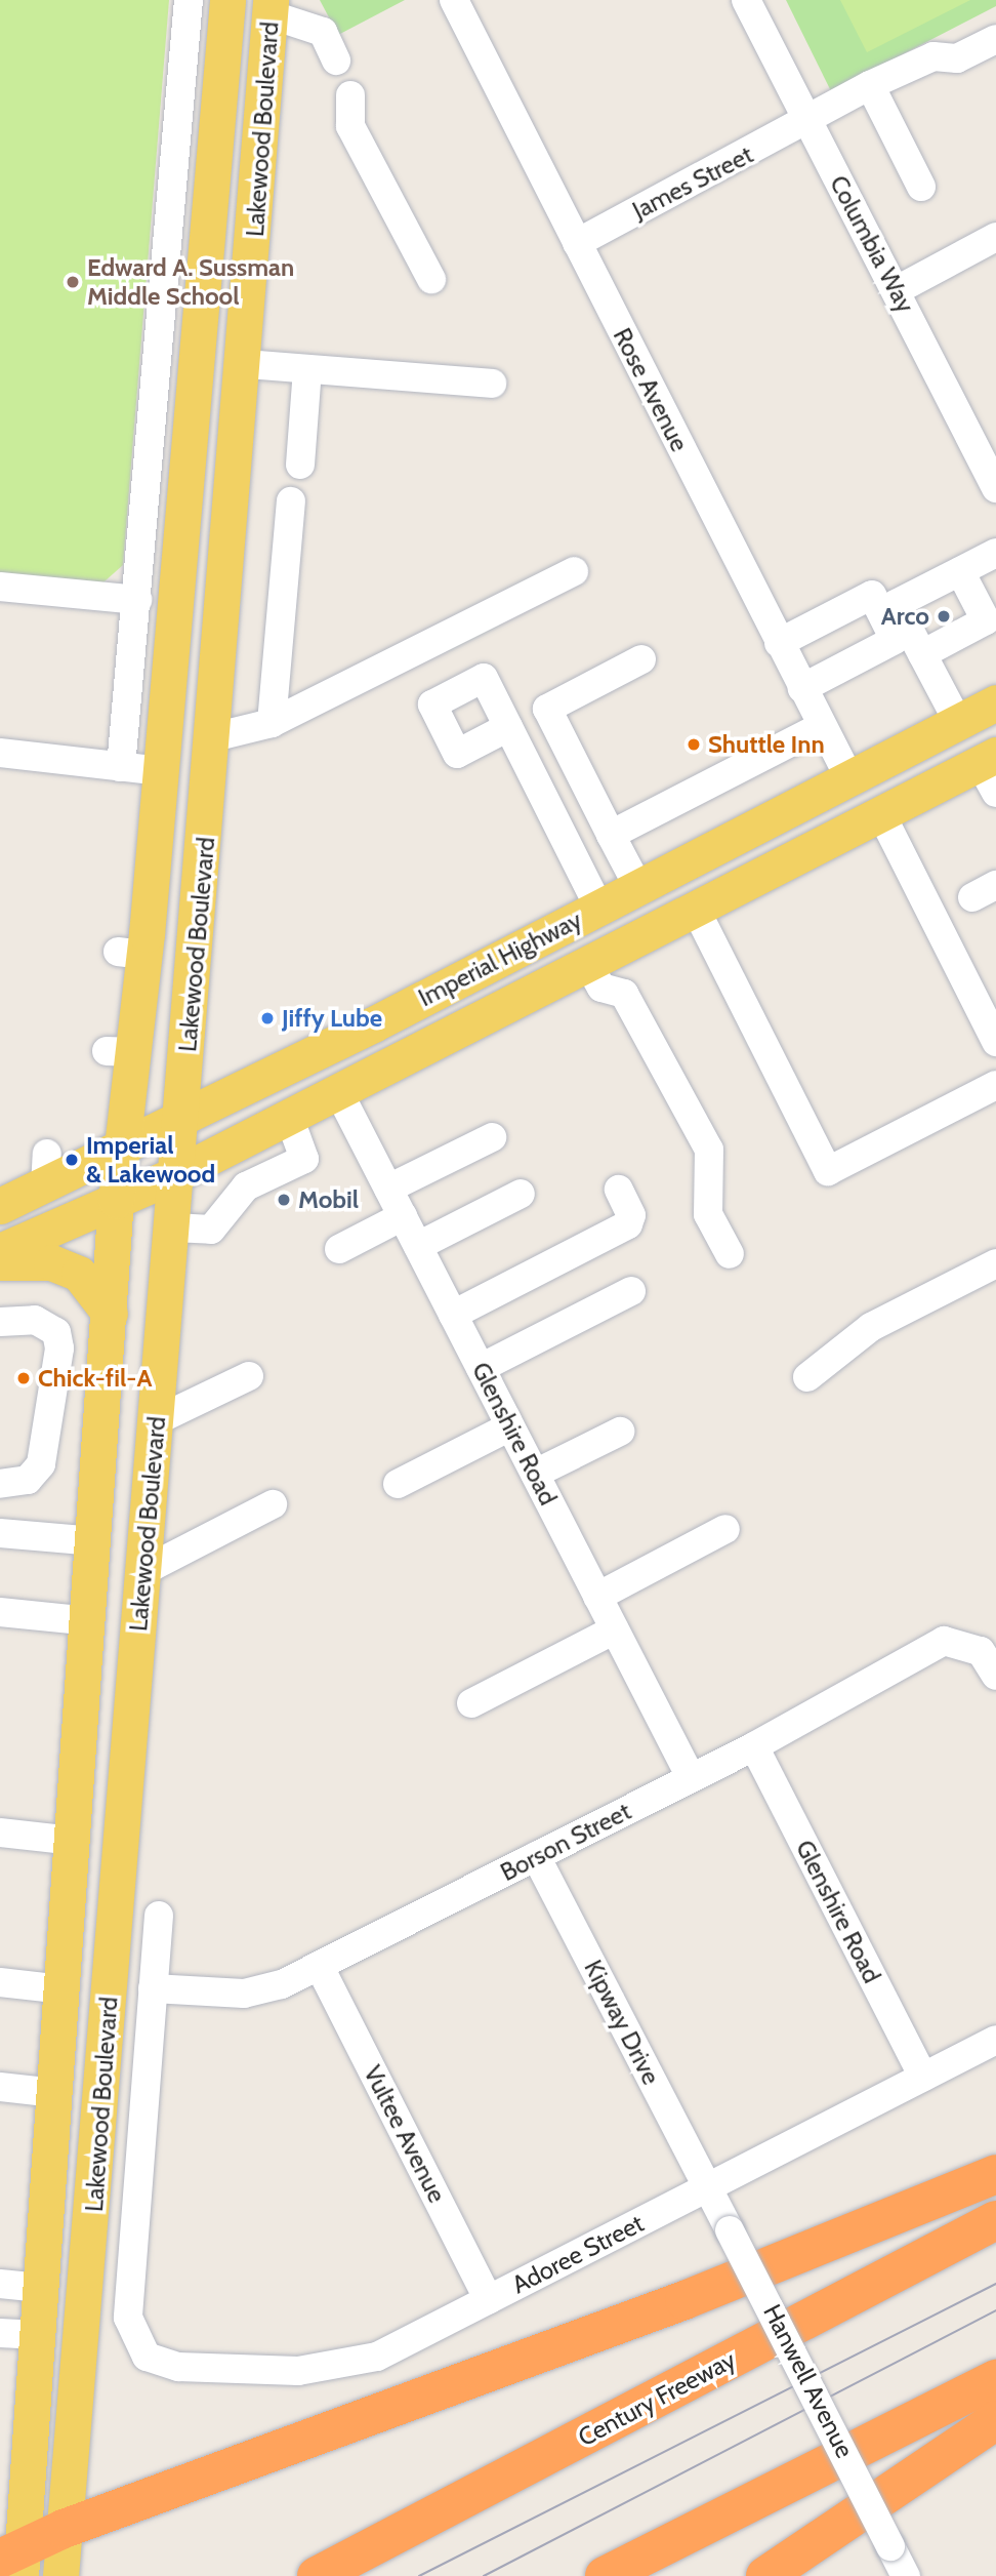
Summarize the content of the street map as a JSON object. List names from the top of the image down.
{
  "streets": {
    "highway": ["Century Freeway"],
    "main road": ["Lakewood Boulevard", "Imperial Highway"],
    "street": [
      "James Street",
      "Columbia Way",
      "Rose Avenue",
      "Glenshire Road",
      "Borson Street",
      "Kipway Drive",
      "Vultee Avenue",
      "Adoree Street",
      "Hanwell Avenue"
    ]
  },
  "crossings": [
    ["Lakewood Boulevard", "Imperial Highway"],
    ["Lakewood Boulevard", "Borson Street"],
    ["Lakewood Boulevard", "Adoree Street"],
    ["James Street", "Columbia Way"],
    ["James Street", "Rose Avenue"],
    ["Rose Avenue", "Imperial Highway"],
    ["Imperial Highway", "Glenshire Road"],
    ["Glenshire Road", "Borson Street"],
    ["Glenshire Road", "Adoree Street"],
    ["Borson Street", "Kipway Drive"],
    ["Borson Street", "Vultee Avenue"],
    ["Kipway Drive", "Adoree Street"],
    ["Kipway Drive", "Hanwell Avenue"],
    ["Vultee Avenue", "Adoree Street"],
    ["Adoree Street", "Hanwell Avenue"]
  ],
  "places": [
    "Edward A. Sussman Middle School",
    "Arco",
    "Shuttle Inn",
    "Jiffy Lube",
    "Imperial & Lakewood",
    "Mobil",
    "Chick-fil-A"
  ]
}
